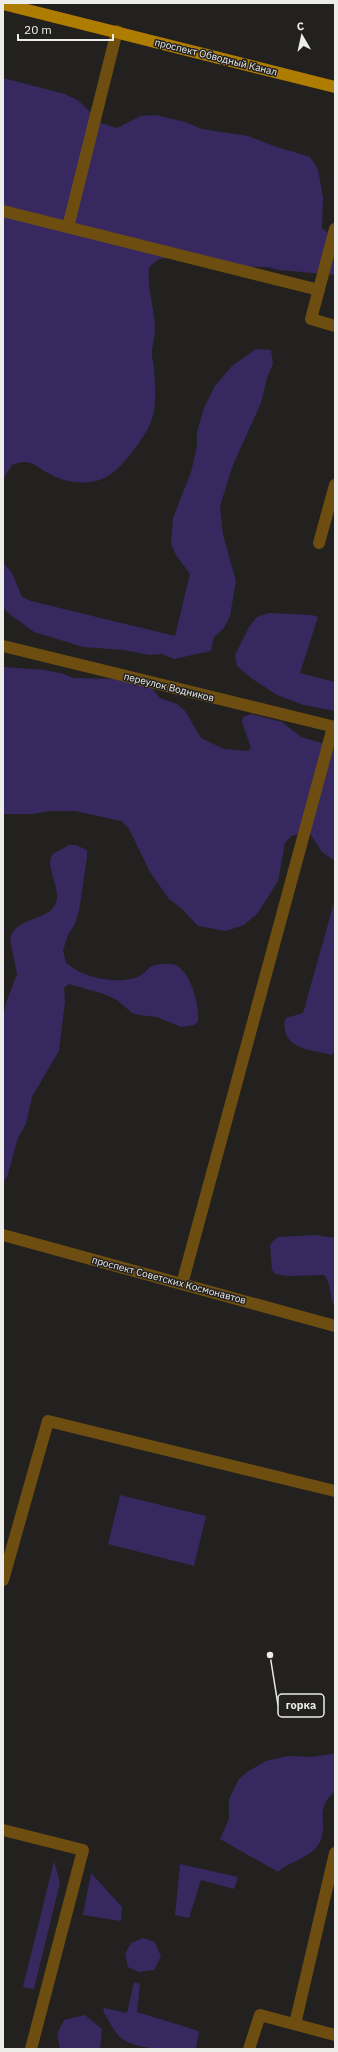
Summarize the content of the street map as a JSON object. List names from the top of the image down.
{
  "streets": {
    "main road": ["проспект Обводный Канал"],
    "street": ["переулок Водников", "проспект Советских Космонавтов"]
  },
  "places": ["горка"],
  "scale_bar": "20 m",
  "north": "top"
}
